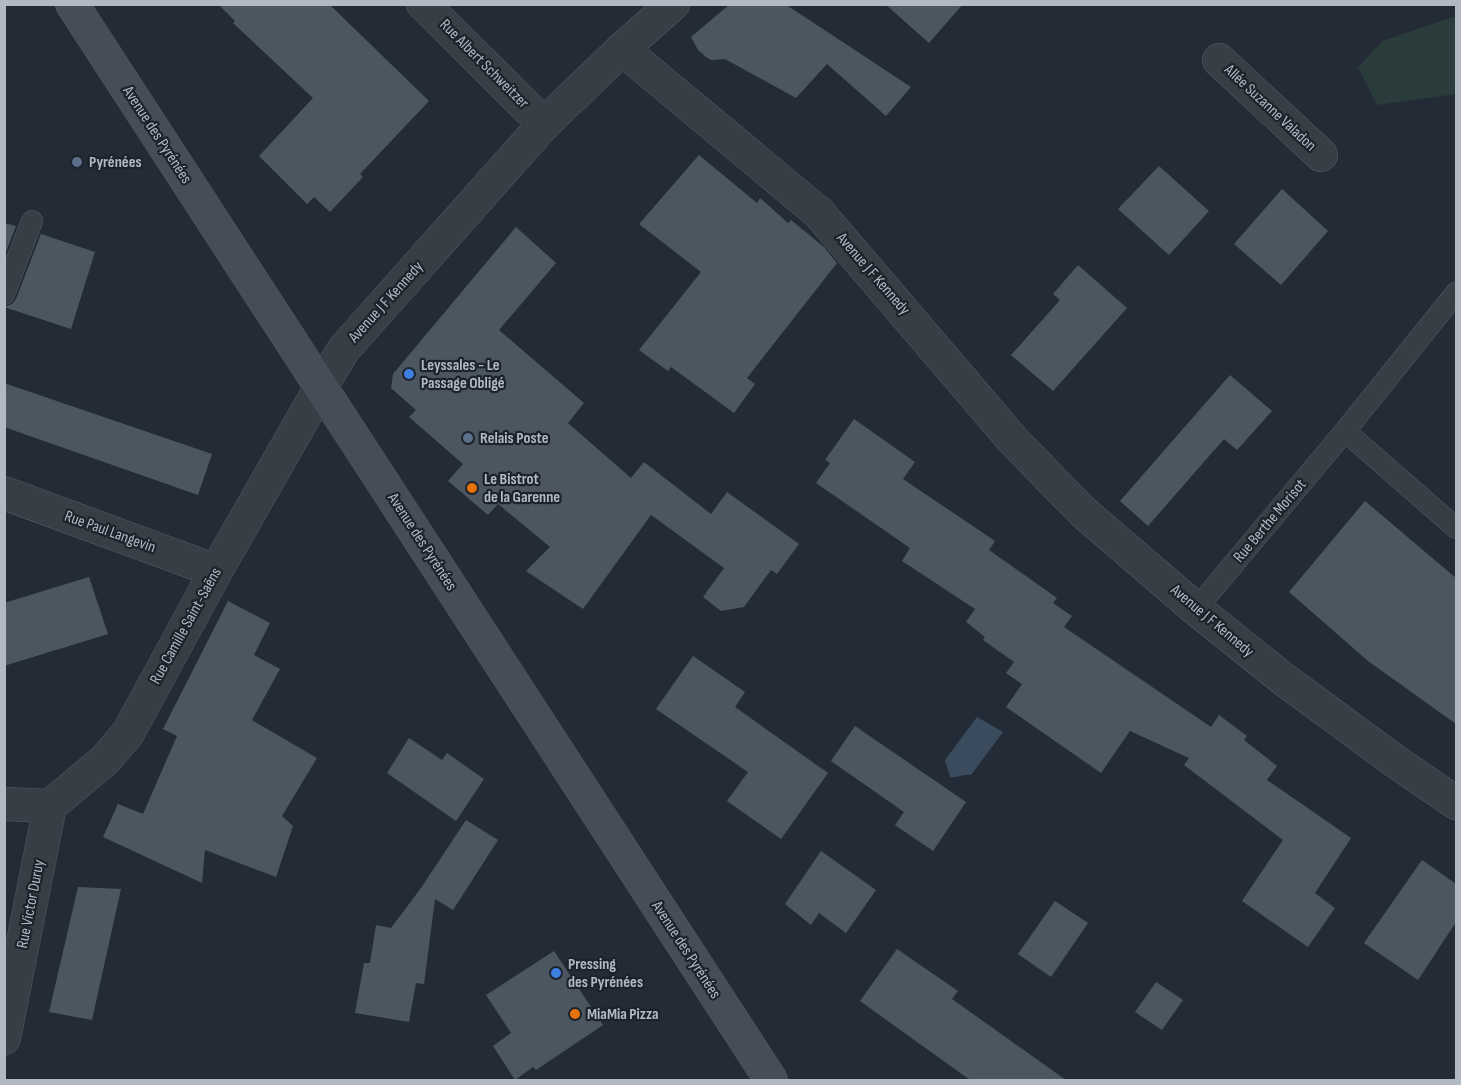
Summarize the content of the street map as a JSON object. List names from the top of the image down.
{
  "streets": {
    "main road": ["Avenue des Pyrénées"],
    "street": [
      "Rue Albert Schweitzer",
      "Allée Suzanne Valadon",
      "Avenue J F Kennedy",
      "Rue Paul Langevin",
      "Rue Camille Saint-Saëns",
      "Rue Victor Duruy"
    ],
    "lane": ["Rue Berthe Morisot"]
  },
  "crossings": [
    ["Rue Albert Schweitzer", "Avenue J F Kennedy"],
    ["Avenue des Pyrénées", "Avenue J F Kennedy"],
    ["Avenue des Pyrénées", "Rue Camille Saint-Saëns"],
    ["Avenue J F Kennedy", "Rue Berthe Morisot"],
    ["Avenue J F Kennedy", "Rue Camille Saint-Saëns"],
    ["Rue Paul Langevin", "Rue Camille Saint-Saëns"],
    ["Rue Camille Saint-Saëns", "Rue Victor Duruy"]
  ],
  "places": [
    "Pyrénées",
    "Leyssales - Le Passage Obligé",
    "Relais Poste",
    "Le Bistrot de la Garenne",
    "Pressing des Pyrénées",
    "MiaMia Pizza"
  ]
}
